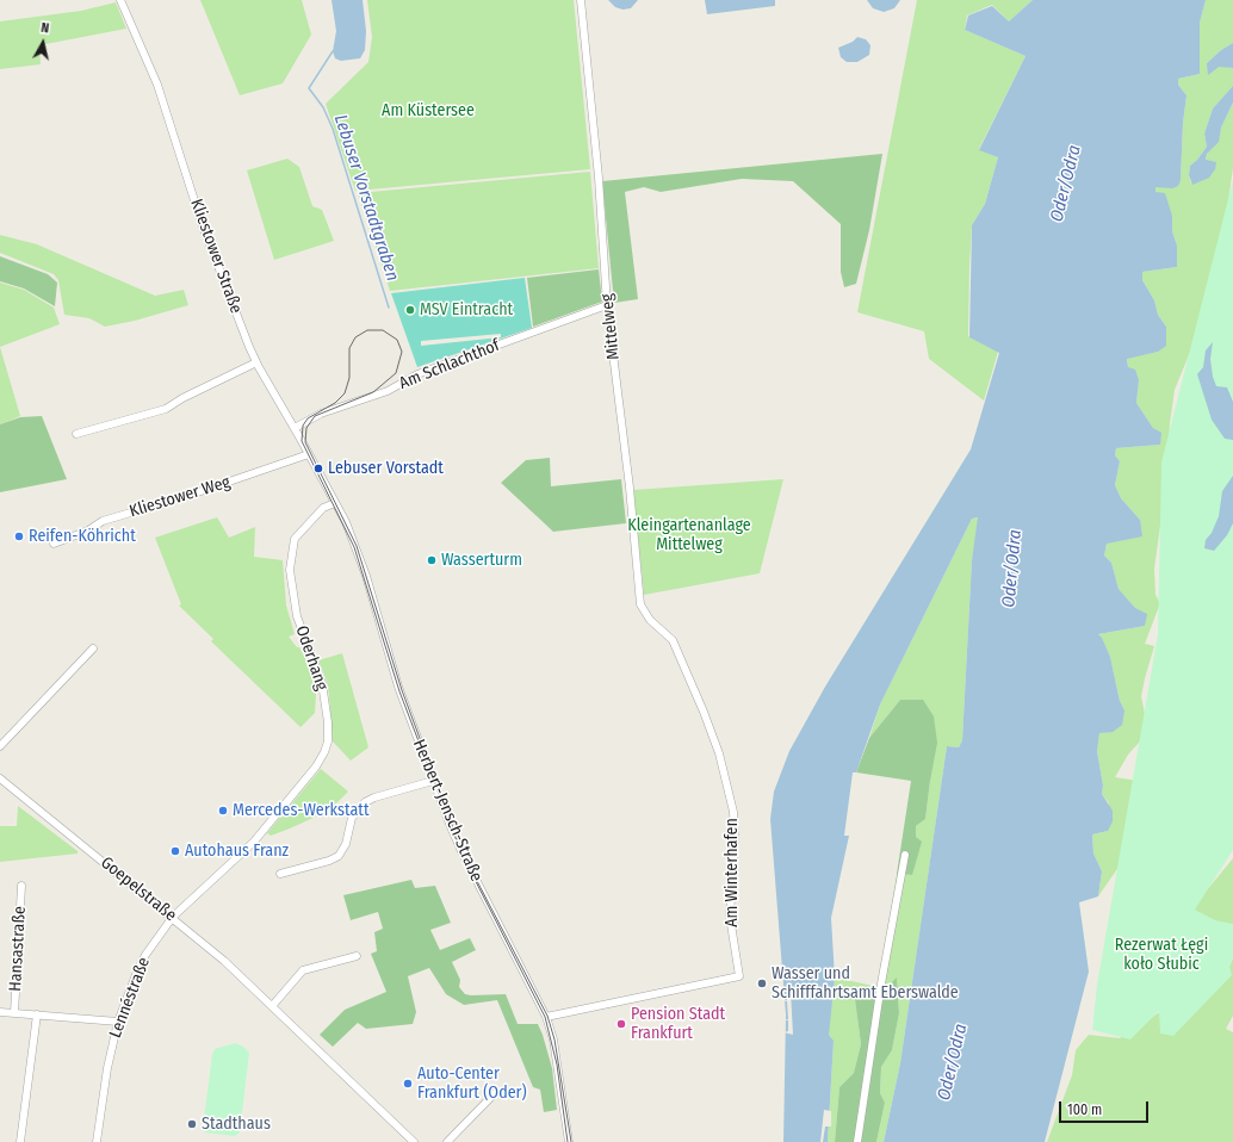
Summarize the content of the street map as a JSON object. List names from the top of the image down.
{
  "streets": {
    "street": [
      "Kliestower Straße",
      "Mittelweg",
      "Am Schlachthof",
      "Kliestower Weg",
      "Oderhang",
      "Herbert-Jensch-Straße",
      "Am Winterhafen",
      "Goepelstraße",
      "Hansastraße",
      "Lennéstraße"
    ]
  },
  "crossings": [
    ["Kliestower Straße", "Am Schlachthof"],
    ["Kliestower Straße", "Kliestower Weg"],
    ["Kliestower Straße", "Oderhang"],
    ["Kliestower Straße", "Herbert-Jensch-Straße"],
    ["Mittelweg", "Am Schlachthof"],
    ["Mittelweg", "Am Winterhafen"],
    ["Oderhang", "Herbert-Jensch-Straße"],
    ["Oderhang", "Goepelstraße"],
    ["Oderhang", "Lennéstraße"],
    ["Herbert-Jensch-Straße", "Am Winterhafen"],
    ["Goepelstraße", "Lennéstraße"],
    ["Hansastraße", "Lennéstraße"]
  ],
  "water": ["Oder/Odra", "Lebuser Vorstadtgraben"],
  "parks": ["Am Küstersee", "Kleingartenanlage Mittelweg", "Rezerwat Łęgi koło Słubic"],
  "places": [
    "MSV Eintracht",
    "Lebuser Vorstadt",
    "Reifen-Köhricht",
    "Wasserturm",
    "Mercedes-Werkstatt",
    "Autohaus Franz",
    "Wasser und Schifffahrtsamt Eberswalde",
    "Pension Stadt Frankfurt",
    "Auto-Center Frankfurt (Oder)",
    "Stadthaus"
  ],
  "scale_bar": "100 m",
  "north": "top"
}
